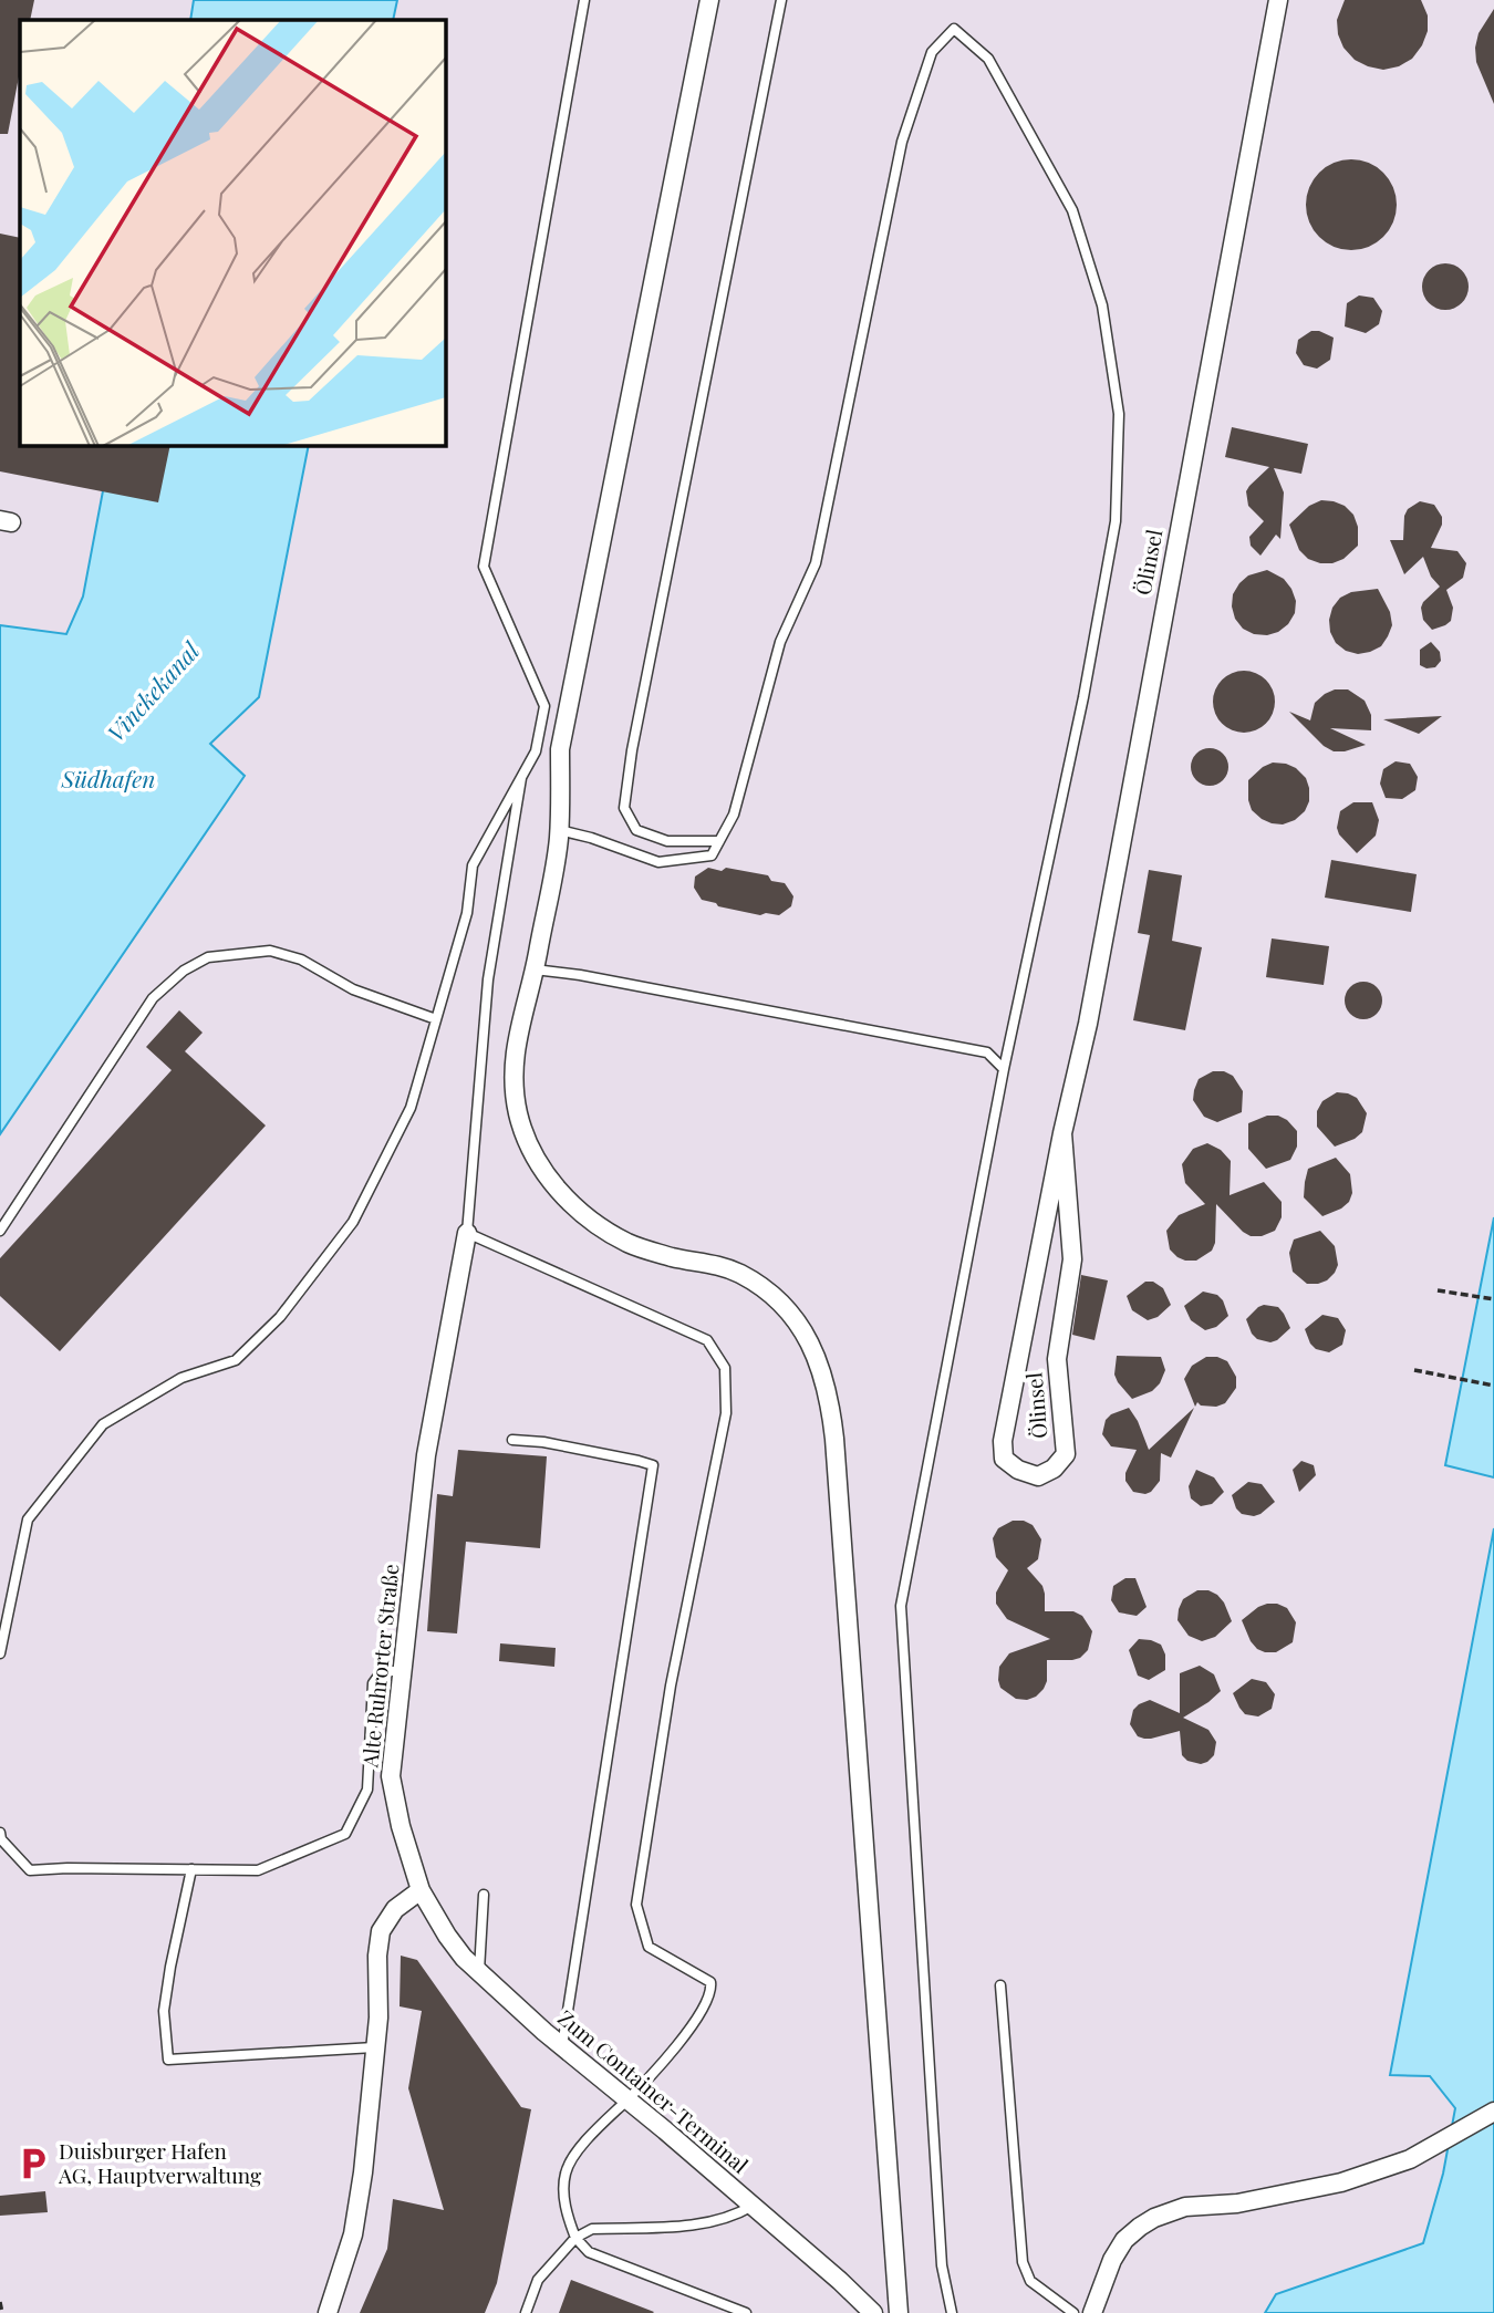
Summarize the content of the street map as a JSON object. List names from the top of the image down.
{
  "streets": {
    "street": ["Ölinsel", "Alte Ruhrorter Straße", "Zum Container-Terminal"]
  },
  "crossings": [
    ["Alte Ruhrorter Straße", "Zum Container-Terminal"]
  ],
  "water": ["Vinckekanal", "Südhafen"],
  "places": {
    "parking": ["Duisburger Hafen AG, Hauptverwaltung"]
  }
}
